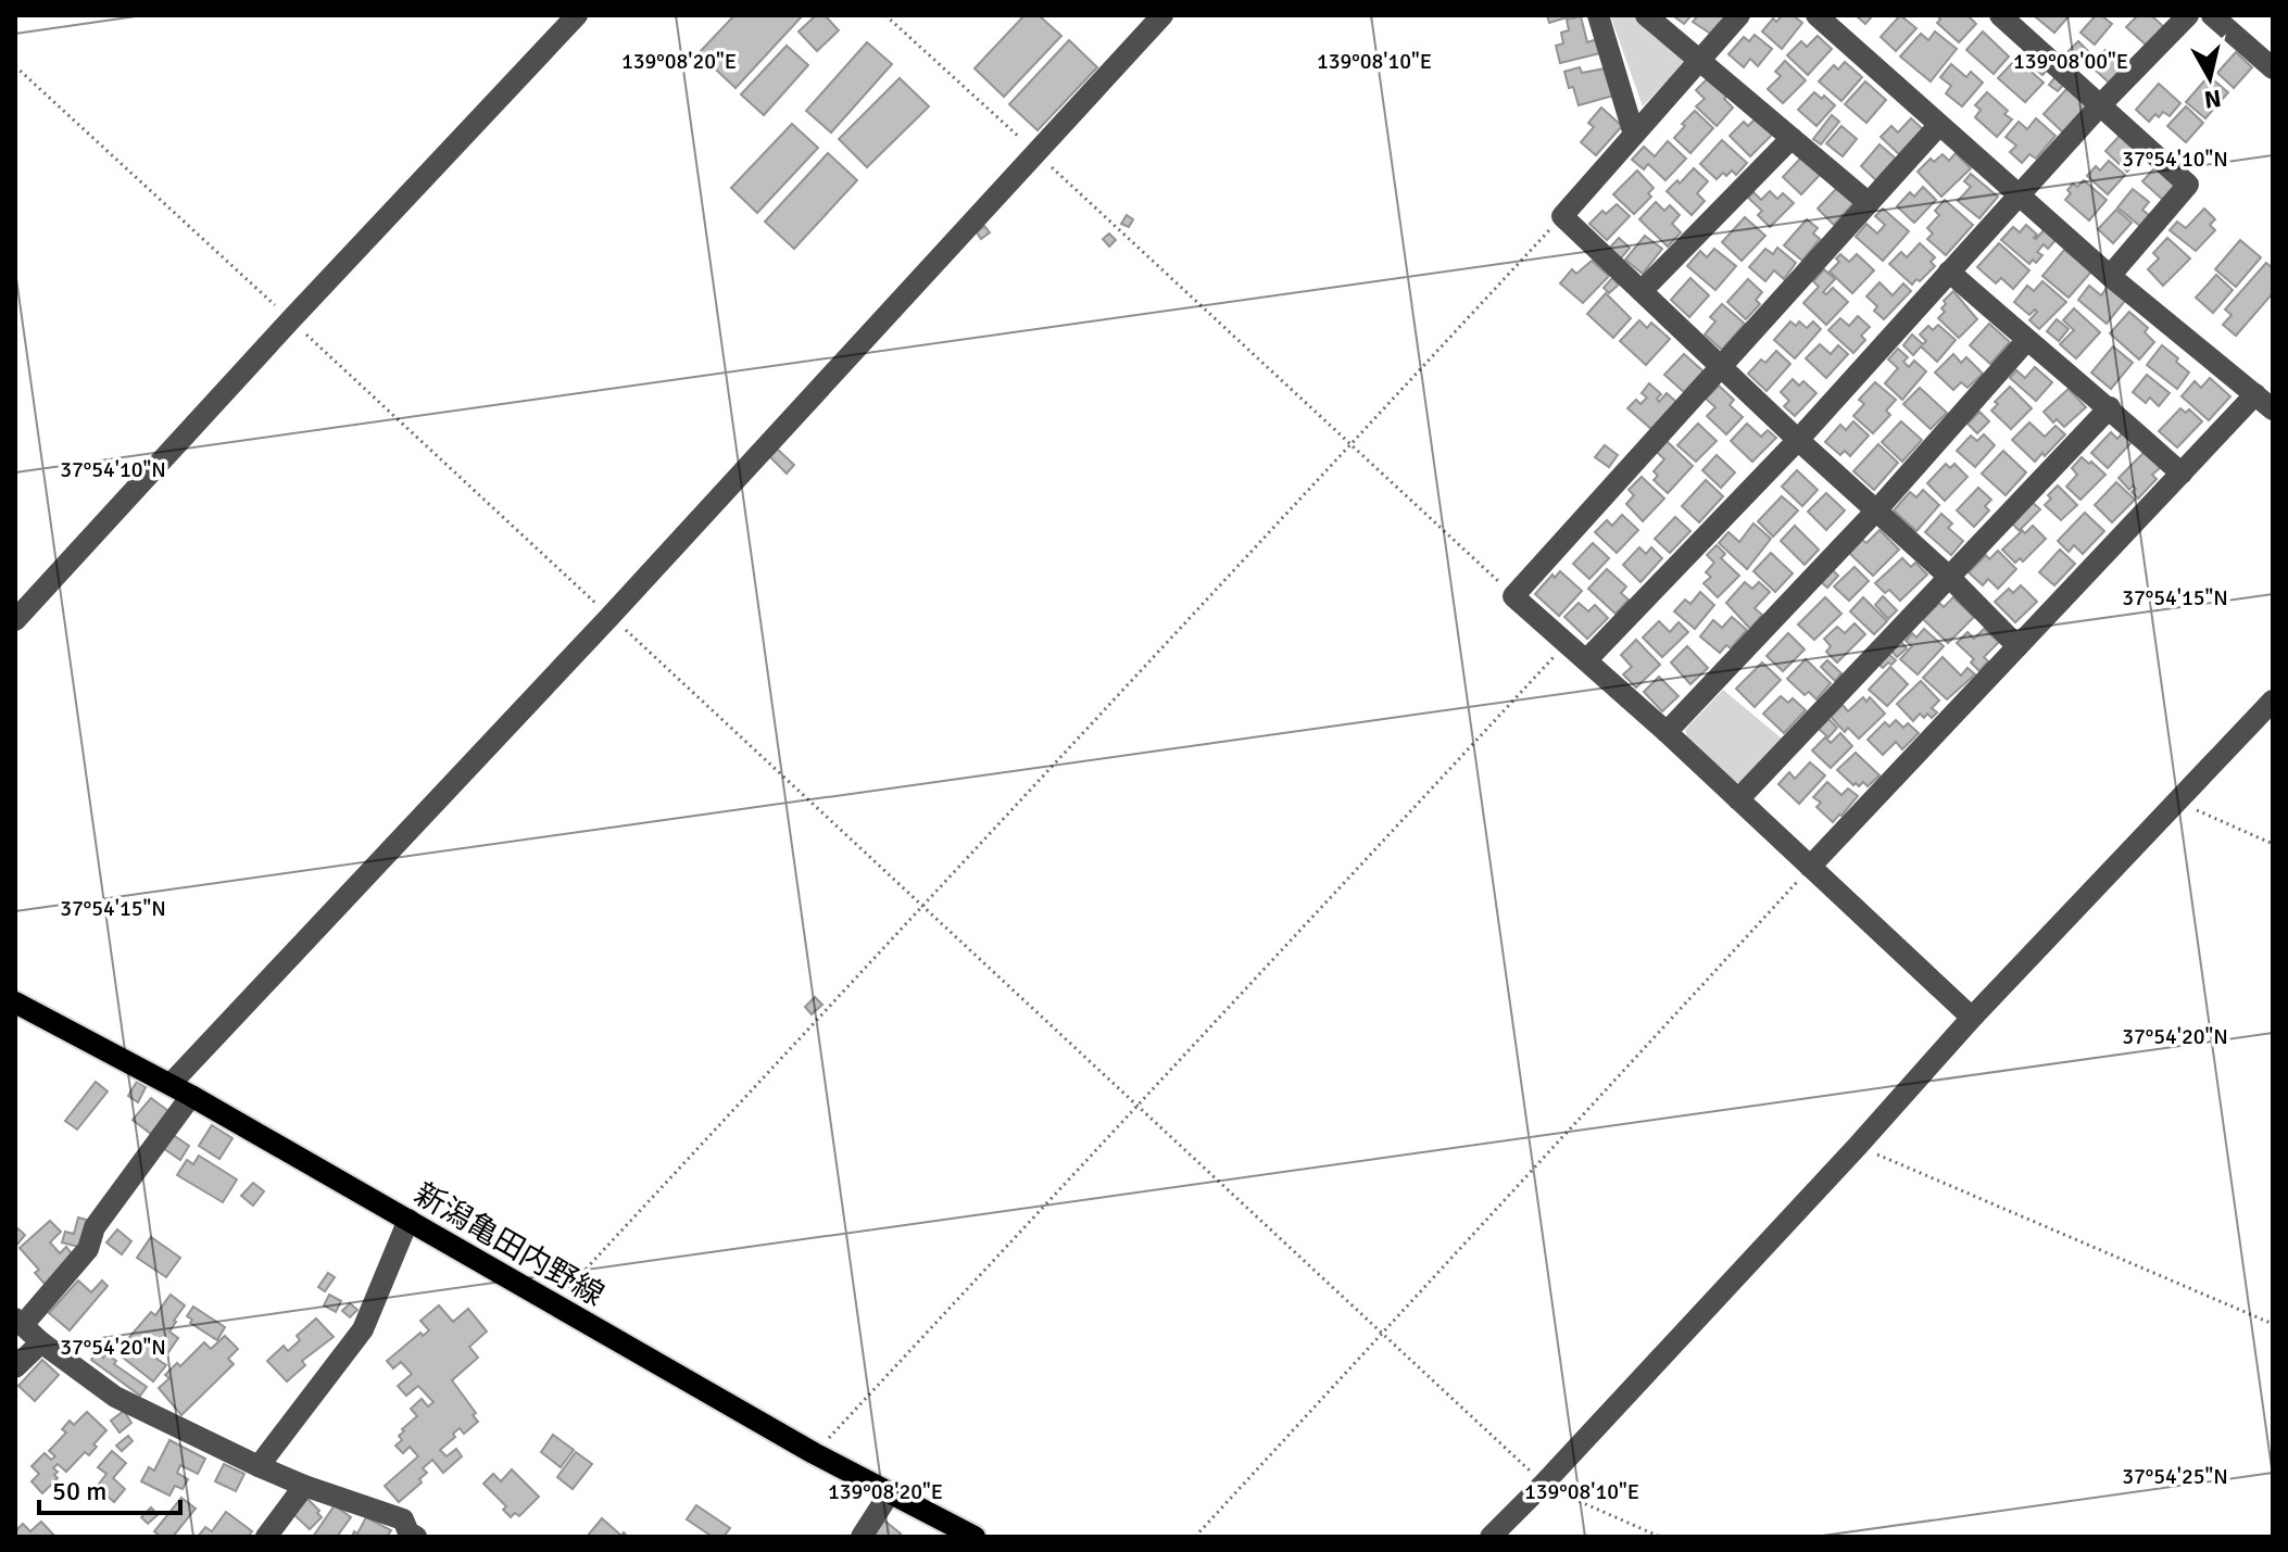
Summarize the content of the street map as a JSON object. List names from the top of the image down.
{
  "streets": {
    "main road": ["新潟亀田内野線"]
  },
  "scale_bar": "50 m",
  "north": "bottom",
  "coordinates": [
    "139°08'20\"E",
    "139°08'10\"E",
    "139°08'00\"E",
    "37°54'10\"N",
    "37°54'15\"N",
    "37°54'20\"N",
    "37°54'25\"N"
  ]
}
